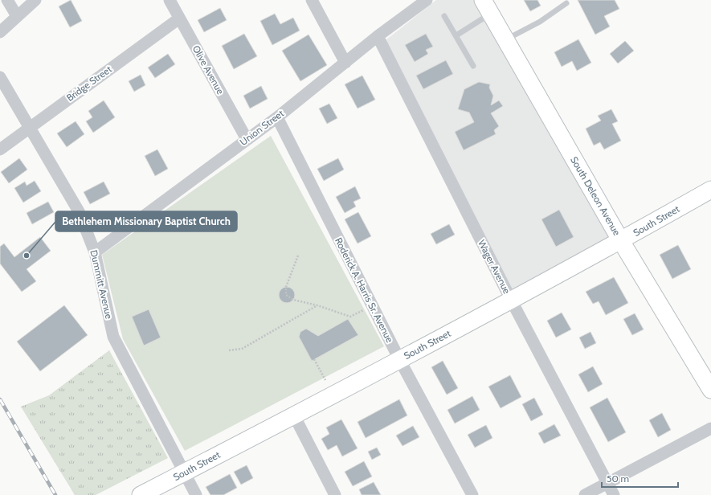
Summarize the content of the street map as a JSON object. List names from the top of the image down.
{
  "streets": {
    "main road": ["South Deleon Avenue", "South Street"],
    "street": [
      "Olive Avenue",
      "Bridge Street",
      "Union Street",
      "Wager Avenue",
      "Dummitt Avenue",
      "Roderick A. Harris Sr. Avenue"
    ]
  },
  "crossings": [
    ["Olive Avenue", "Bridge Street"],
    ["Olive Avenue", "Union Street"],
    ["Bridge Street", "Dummitt Avenue"],
    ["Union Street", "Wager Avenue"],
    ["Union Street", "Dummitt Avenue"],
    ["Union Street", "Roderick A. Harris Sr. Avenue"],
    ["South Deleon Avenue", "South Street"],
    ["South Street", "Wager Avenue"],
    ["South Street", "Dummitt Avenue"],
    ["South Street", "Roderick A. Harris Sr. Avenue"]
  ],
  "places": ["Bethlehem Missionary Baptist Church"],
  "scale_bar": "50 m"
}
